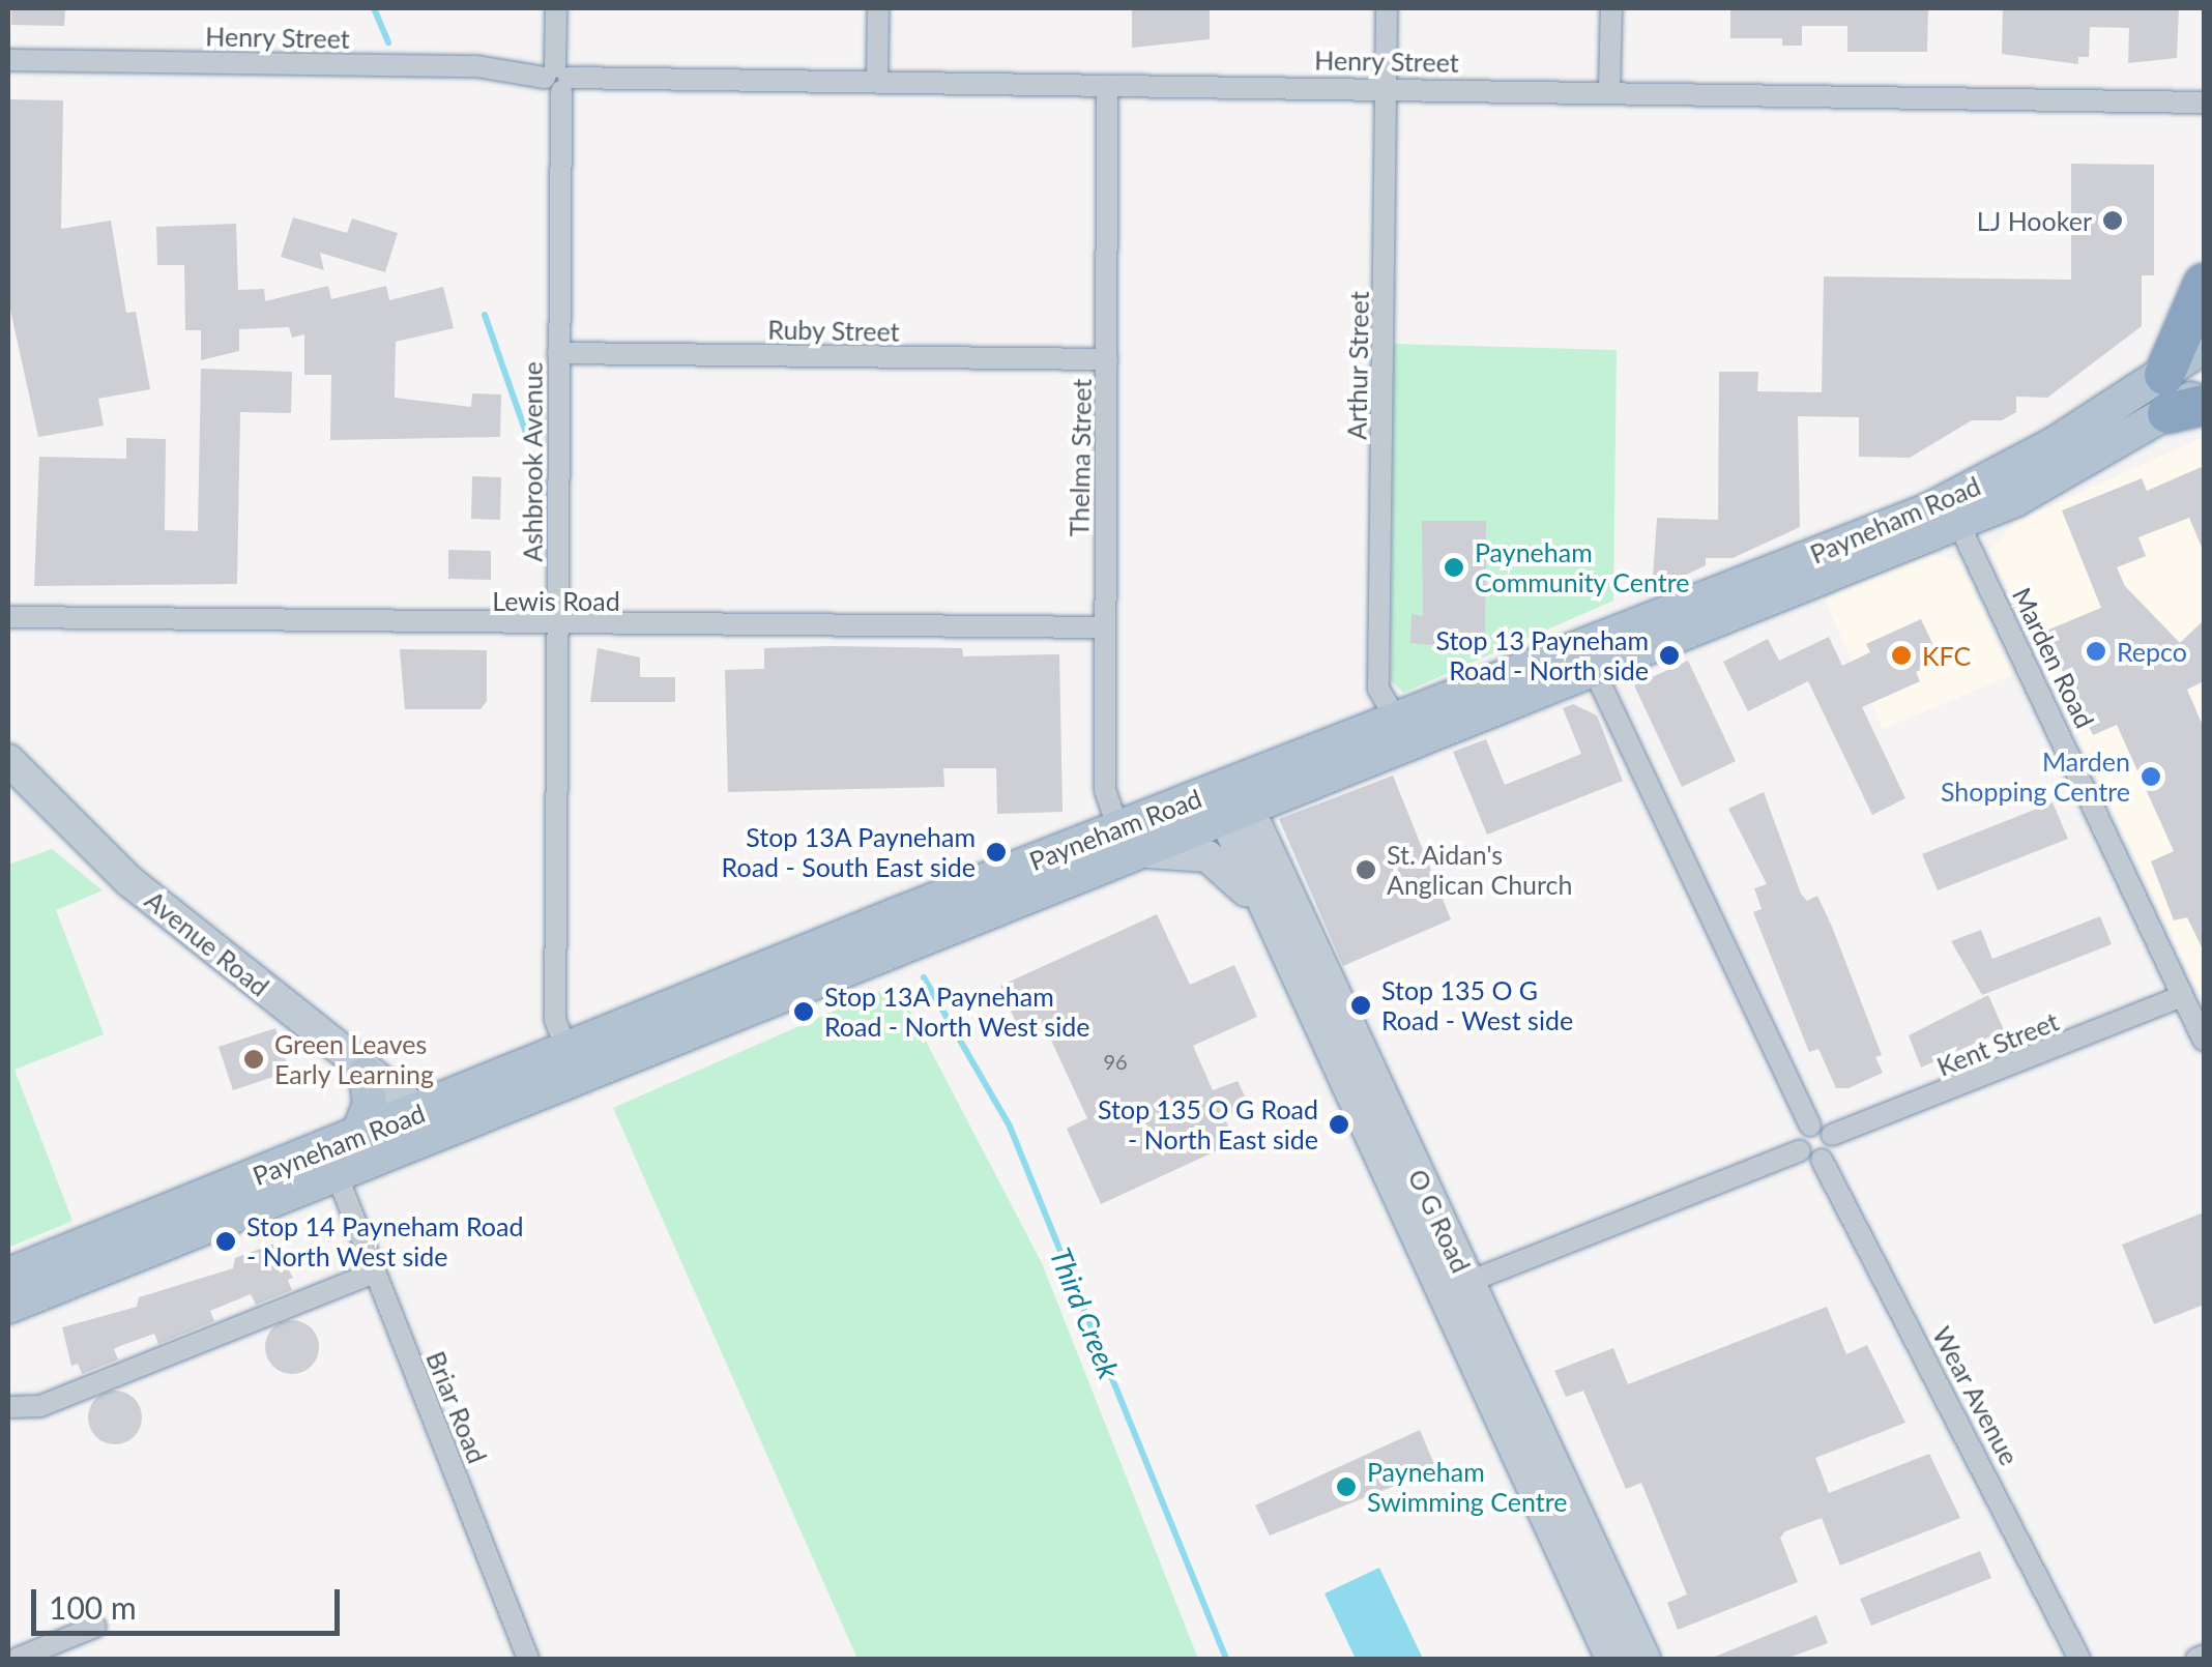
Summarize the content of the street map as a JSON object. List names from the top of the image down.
{
  "streets": {
    "main road": ["Payneham Road", "Avenue Road", "O G Road"],
    "street": [
      "Henry Street",
      "Ruby Street",
      "Arthur Street",
      "Thelma Street",
      "Ashbrook Avenue",
      "Lewis Road",
      "Marden Road",
      "Kent Street",
      "Wear Avenue",
      "Briar Road"
    ]
  },
  "crossings": [
    ["Henry Street", "Arthur Street"],
    ["Henry Street", "Thelma Street"],
    ["Henry Street", "Ashbrook Avenue"],
    ["Ruby Street", "Thelma Street"],
    ["Ruby Street", "Ashbrook Avenue"],
    ["Arthur Street", "Payneham Road"],
    ["Thelma Street", "Payneham Road"],
    ["Thelma Street", "Lewis Road"],
    ["Ashbrook Avenue", "Payneham Road"],
    ["Ashbrook Avenue", "Lewis Road"],
    ["Payneham Road", "Marden Road"],
    ["Payneham Road", "Avenue Road"],
    ["Payneham Road", "O G Road"],
    ["Payneham Road", "Briar Road"],
    ["Marden Road", "Kent Street"],
    ["Kent Street", "Wear Avenue"]
  ],
  "water": ["Third Creek"],
  "places": [
    "LJ Hooker",
    "Payneham Community Centre",
    "Repco",
    "Stop 13 Payneham Road - North side",
    "KFC",
    "Marden Shopping Centre",
    "Stop 13A Payneham Road - South East side",
    "St. Aidan's Anglican Church",
    "Stop 135 O G Road - West side",
    "Stop 13A Payneham Road - North West side",
    "Green Leaves Early Learning",
    "Stop 135 O G Road - North East side",
    "Stop 14 Payneham Road - North West side",
    "Payneham Swimming Centre"
  ],
  "house_numbers": ["96"],
  "scale_bar": "100 m"
}
